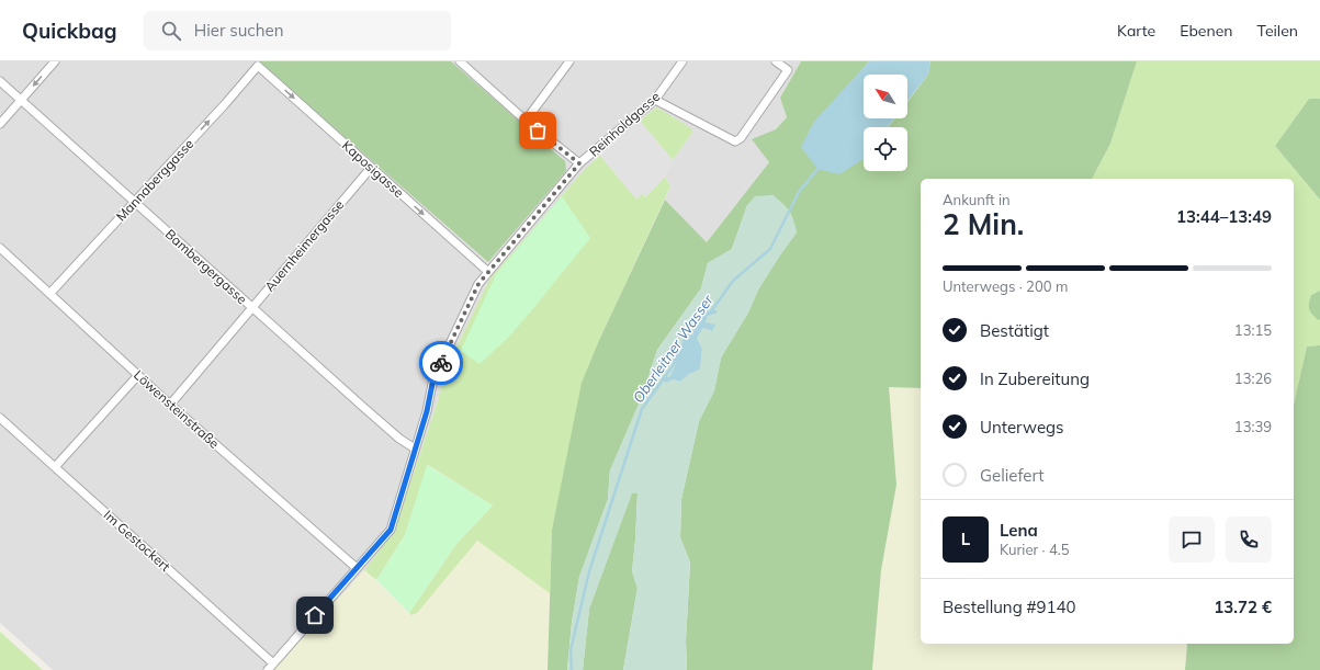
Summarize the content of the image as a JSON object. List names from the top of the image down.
{
  "streets": {
    "street": [
      "Reinholdgasse",
      "Kaposigasse",
      "Mannaberggasse",
      "Auernheimergasse",
      "Bambergergasse",
      "Löwensteinstraße",
      "Im Gestockert"
    ]
  },
  "crossings": [
    ["Reinholdgasse", "Kaposigasse"],
    ["Reinholdgasse", "Bambergergasse"],
    ["Reinholdgasse", "Löwensteinstraße"],
    ["Reinholdgasse", "Im Gestockert"],
    ["Kaposigasse", "Mannaberggasse"],
    ["Kaposigasse", "Auernheimergasse"],
    ["Mannaberggasse", "Bambergergasse"],
    ["Mannaberggasse", "Löwensteinstraße"],
    ["Auernheimergasse", "Bambergergasse"],
    ["Auernheimergasse", "Löwensteinstraße"]
  ],
  "one_way": ["Kaposigasse", "Mannaberggasse"],
  "water": ["Oberleitner Wasser"],
  "north": "top left",
  "page": {
    "header": "Quickbag",
    "search": "Hier suchen",
    "nav": ["Karte", "Ebenen", "Teilen"],
    "heading": ["2 Min.", "Ankunft in", "13:44–13:49"],
    "panel": [
      "Lena",
      "Kurier · 4.5",
      "Bestellung #9140",
      "13.72 €"
    ],
    "bar": "Unterwegs · 200 m",
    "list": [
      ["Bestätigt", "13:15"],
      ["In Zubereitung", "13:26"],
      ["Unterwegs", "13:39"],
      "Geliefert"
    ],
    "round": "L"
  }
}
